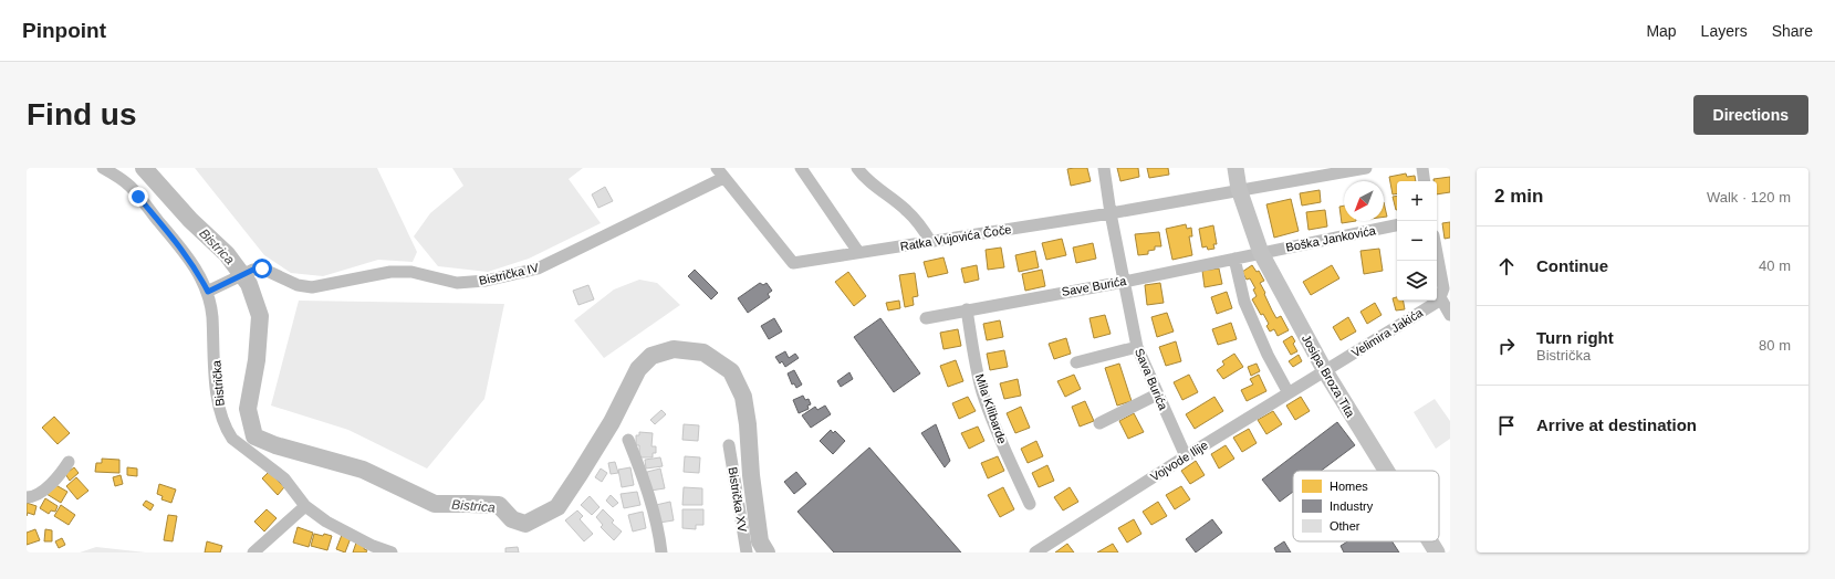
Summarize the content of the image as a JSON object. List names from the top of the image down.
{
  "streets": {
    "street": [
      "Ratka Vujovića Čoče",
      "Boška Jankovića",
      "Bistrička IV",
      "Save Burića",
      "Velimira Jakića",
      "Josipa Broza Tita",
      "Sava Burića",
      "Bistrička",
      "Mila Kilibarde",
      "Vojvode Ilije",
      "Bistrička XV"
    ]
  },
  "crossings": [
    ["Ratka Vujovića Čoče", "Bistrička IV"],
    ["Ratka Vujovića Čoče", "Josipa Broza Tita"],
    ["Ratka Vujovića Čoče", "Sava Burića"],
    ["Boška Jankovića", "Save Burića"],
    ["Boška Jankovića", "Josipa Broza Tita"],
    ["Bistrička IV", "Bistrička"],
    ["Save Burića", "Josipa Broza Tita"],
    ["Save Burića", "Sava Burića"],
    ["Save Burića", "Mila Kilibarde"],
    ["Velimira Jakića", "Josipa Broza Tita"],
    ["Velimira Jakića", "Vojvode Ilije"],
    ["Josipa Broza Tita", "Vojvode Ilije"],
    ["Sava Burića", "Vojvode Ilije"]
  ],
  "water": ["Bistrica"],
  "legend": ["Homes", "Industry", "Other"],
  "north": "bottom left",
  "page": {
    "header": "Pinpoint",
    "nav": ["Map", "Layers", "Share"],
    "buttons": "Directions",
    "title": "Find us",
    "heading": ["2 min", "Walk · 120 m"],
    "map_buttons": ["+", "−"],
    "list": [
      ["Continue", "40 m"],
      ["Turn right", "Bistrička", "80 m"],
      "Arrive at destination"
    ]
  }
}
